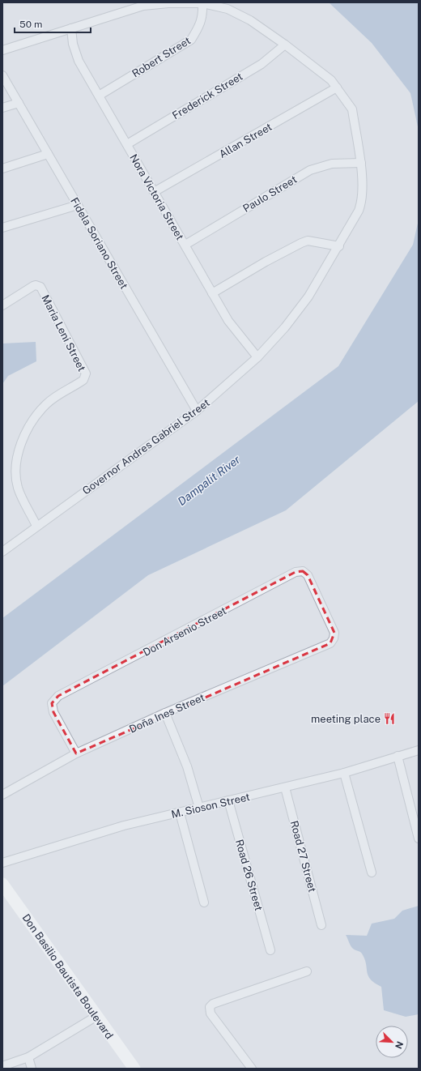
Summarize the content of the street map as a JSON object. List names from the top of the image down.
{
  "streets": {
    "main road": ["Don Basilio Bautista Boulevard"],
    "street": [
      "Robert Street",
      "Frederick Street",
      "Allan Street",
      "Paulo Street",
      "Nora Victoria Street",
      "Fidela Soriano Street",
      "Maria Leni Street",
      "Governor Andres Gabriel Street",
      "Don Arsenio Street",
      "Doña Ines Street",
      "M. Sioson Street",
      "Road 27 Street",
      "Road 26 Street"
    ]
  },
  "crossings": [
    ["Robert Street", "Nora Victoria Street"],
    ["Robert Street", "Governor Andres Gabriel Street"],
    ["Frederick Street", "Nora Victoria Street"],
    ["Frederick Street", "Governor Andres Gabriel Street"],
    ["Allan Street", "Nora Victoria Street"],
    ["Allan Street", "Governor Andres Gabriel Street"],
    ["Paulo Street", "Nora Victoria Street"],
    ["Paulo Street", "Governor Andres Gabriel Street"],
    ["Nora Victoria Street", "Governor Andres Gabriel Street"],
    ["Fidela Soriano Street", "Governor Andres Gabriel Street"],
    ["Maria Leni Street", "Governor Andres Gabriel Street"],
    ["Don Arsenio Street", "Doña Ines Street"],
    ["M. Sioson Street", "Road 27 Street"],
    ["M. Sioson Street", "Road 26 Street"]
  ],
  "water": ["Dampalit River"],
  "places": {
    "restaurant": ["meeting place"]
  },
  "scale_bar": "50 m",
  "north": "bottom right"
}
